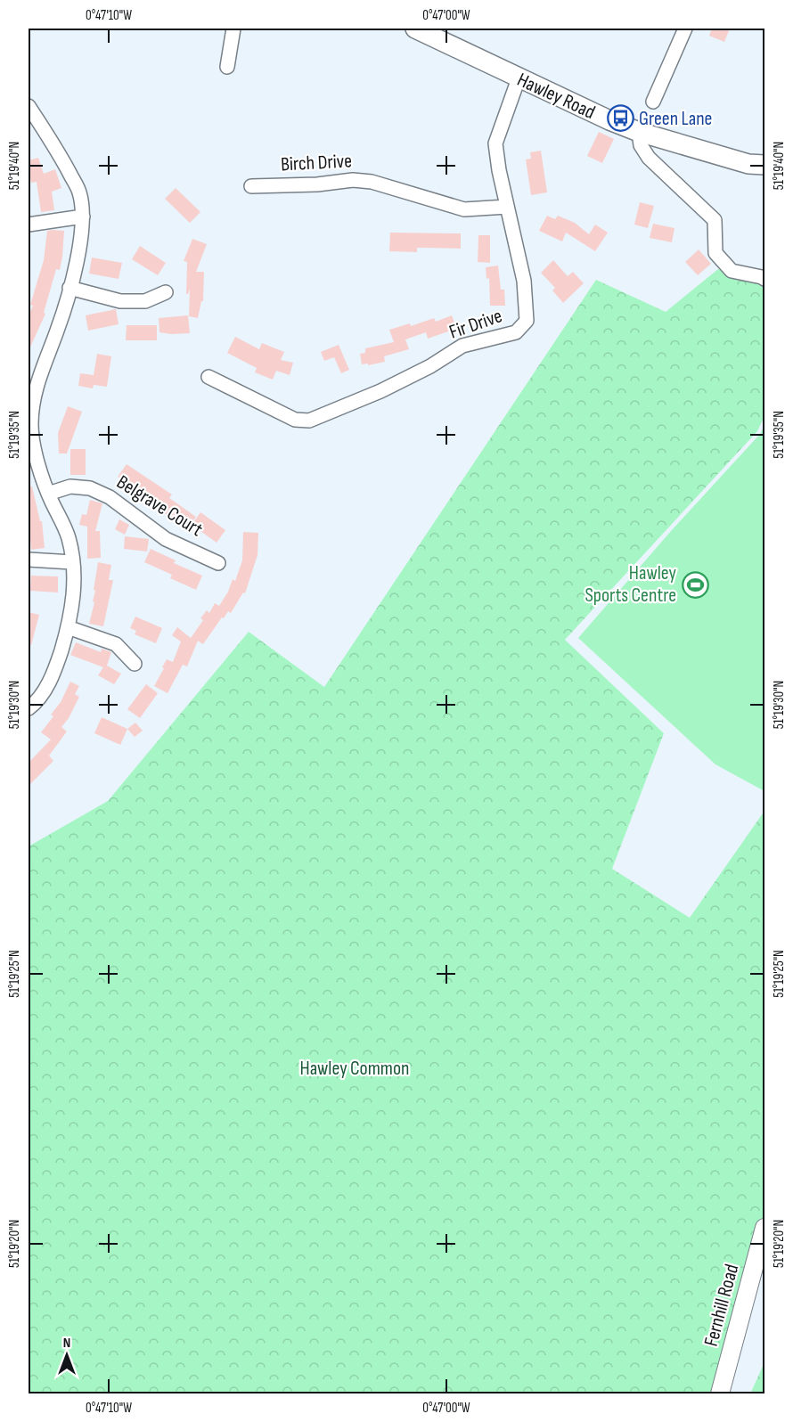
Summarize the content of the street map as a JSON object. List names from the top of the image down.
{
  "streets": {
    "main road": ["Hawley Road"],
    "street": [
      "Birch Drive",
      "Fir Drive",
      "Belgrave Court",
      "Fernhill Road"
    ]
  },
  "crossings": [
    ["Hawley Road", "Fir Drive"],
    ["Birch Drive", "Fir Drive"]
  ],
  "parks": ["Hawley Common"],
  "places": {
    "bus stop": ["Green Lane"],
    "sports": ["Hawley Sports Centre"]
  },
  "north": "top",
  "coordinates": [
    "0°47'10\"W",
    "0°47'00\"W",
    "51°19'40\"N",
    "51°19'35\"N",
    "51°19'30\"N",
    "51°19'25\"N",
    "51°19'20\"N"
  ]
}
